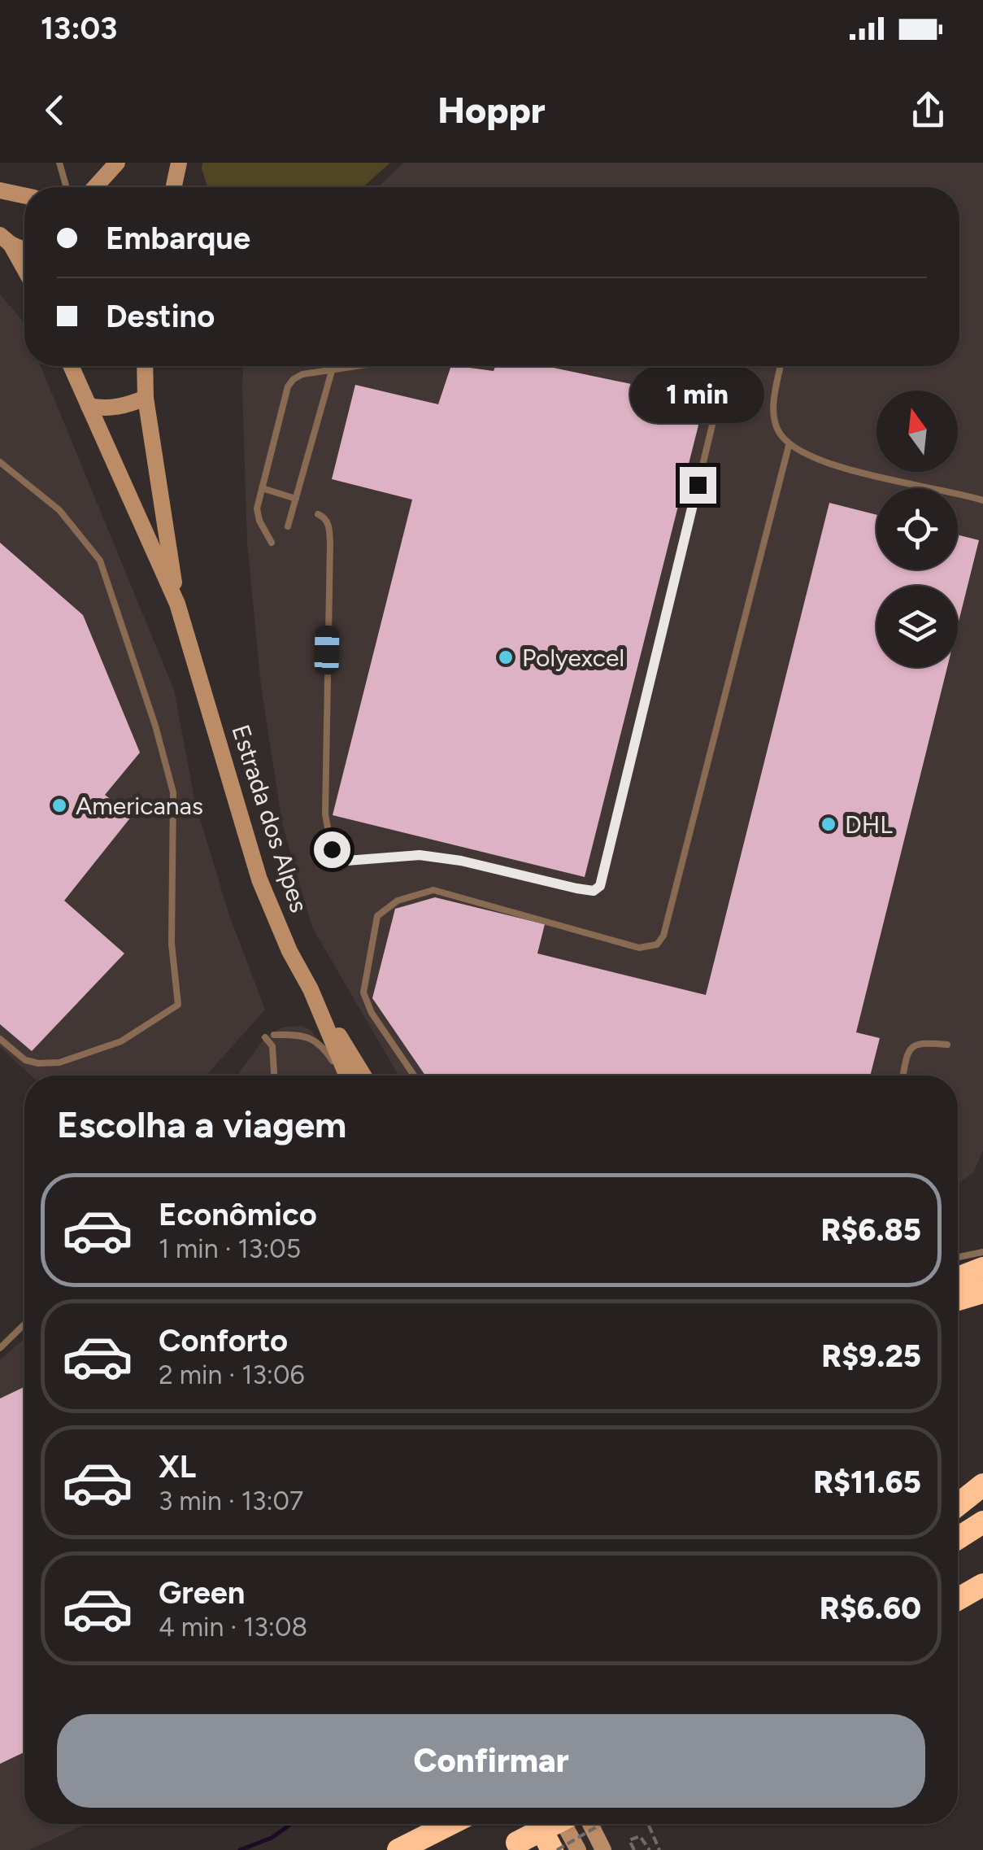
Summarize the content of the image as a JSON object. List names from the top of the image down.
{
  "streets": {
    "main road": ["Estrada dos Alpes"]
  },
  "places": ["Polyexcel", "Americanas", "DHL"],
  "north": "top",
  "page": {
    "status": "13:03",
    "header": "Hoppr",
    "banner": ["Embarque", "Destino"],
    "bubble": "1 min",
    "heading": "Escolha a viagem",
    "list": [
      {
        "name": "Econômico",
        "note": "1 min · 13:05",
        "value": "R$6.85"
      },
      {
        "name": "Conforto",
        "note": "2 min · 13:06",
        "value": "R$9.25"
      },
      {
        "name": "XL",
        "note": "3 min · 13:07",
        "value": "R$11.65"
      },
      {
        "name": "Green",
        "note": "4 min · 13:08",
        "value": "R$6.60"
      }
    ],
    "buttons": "Confirmar"
  }
}
